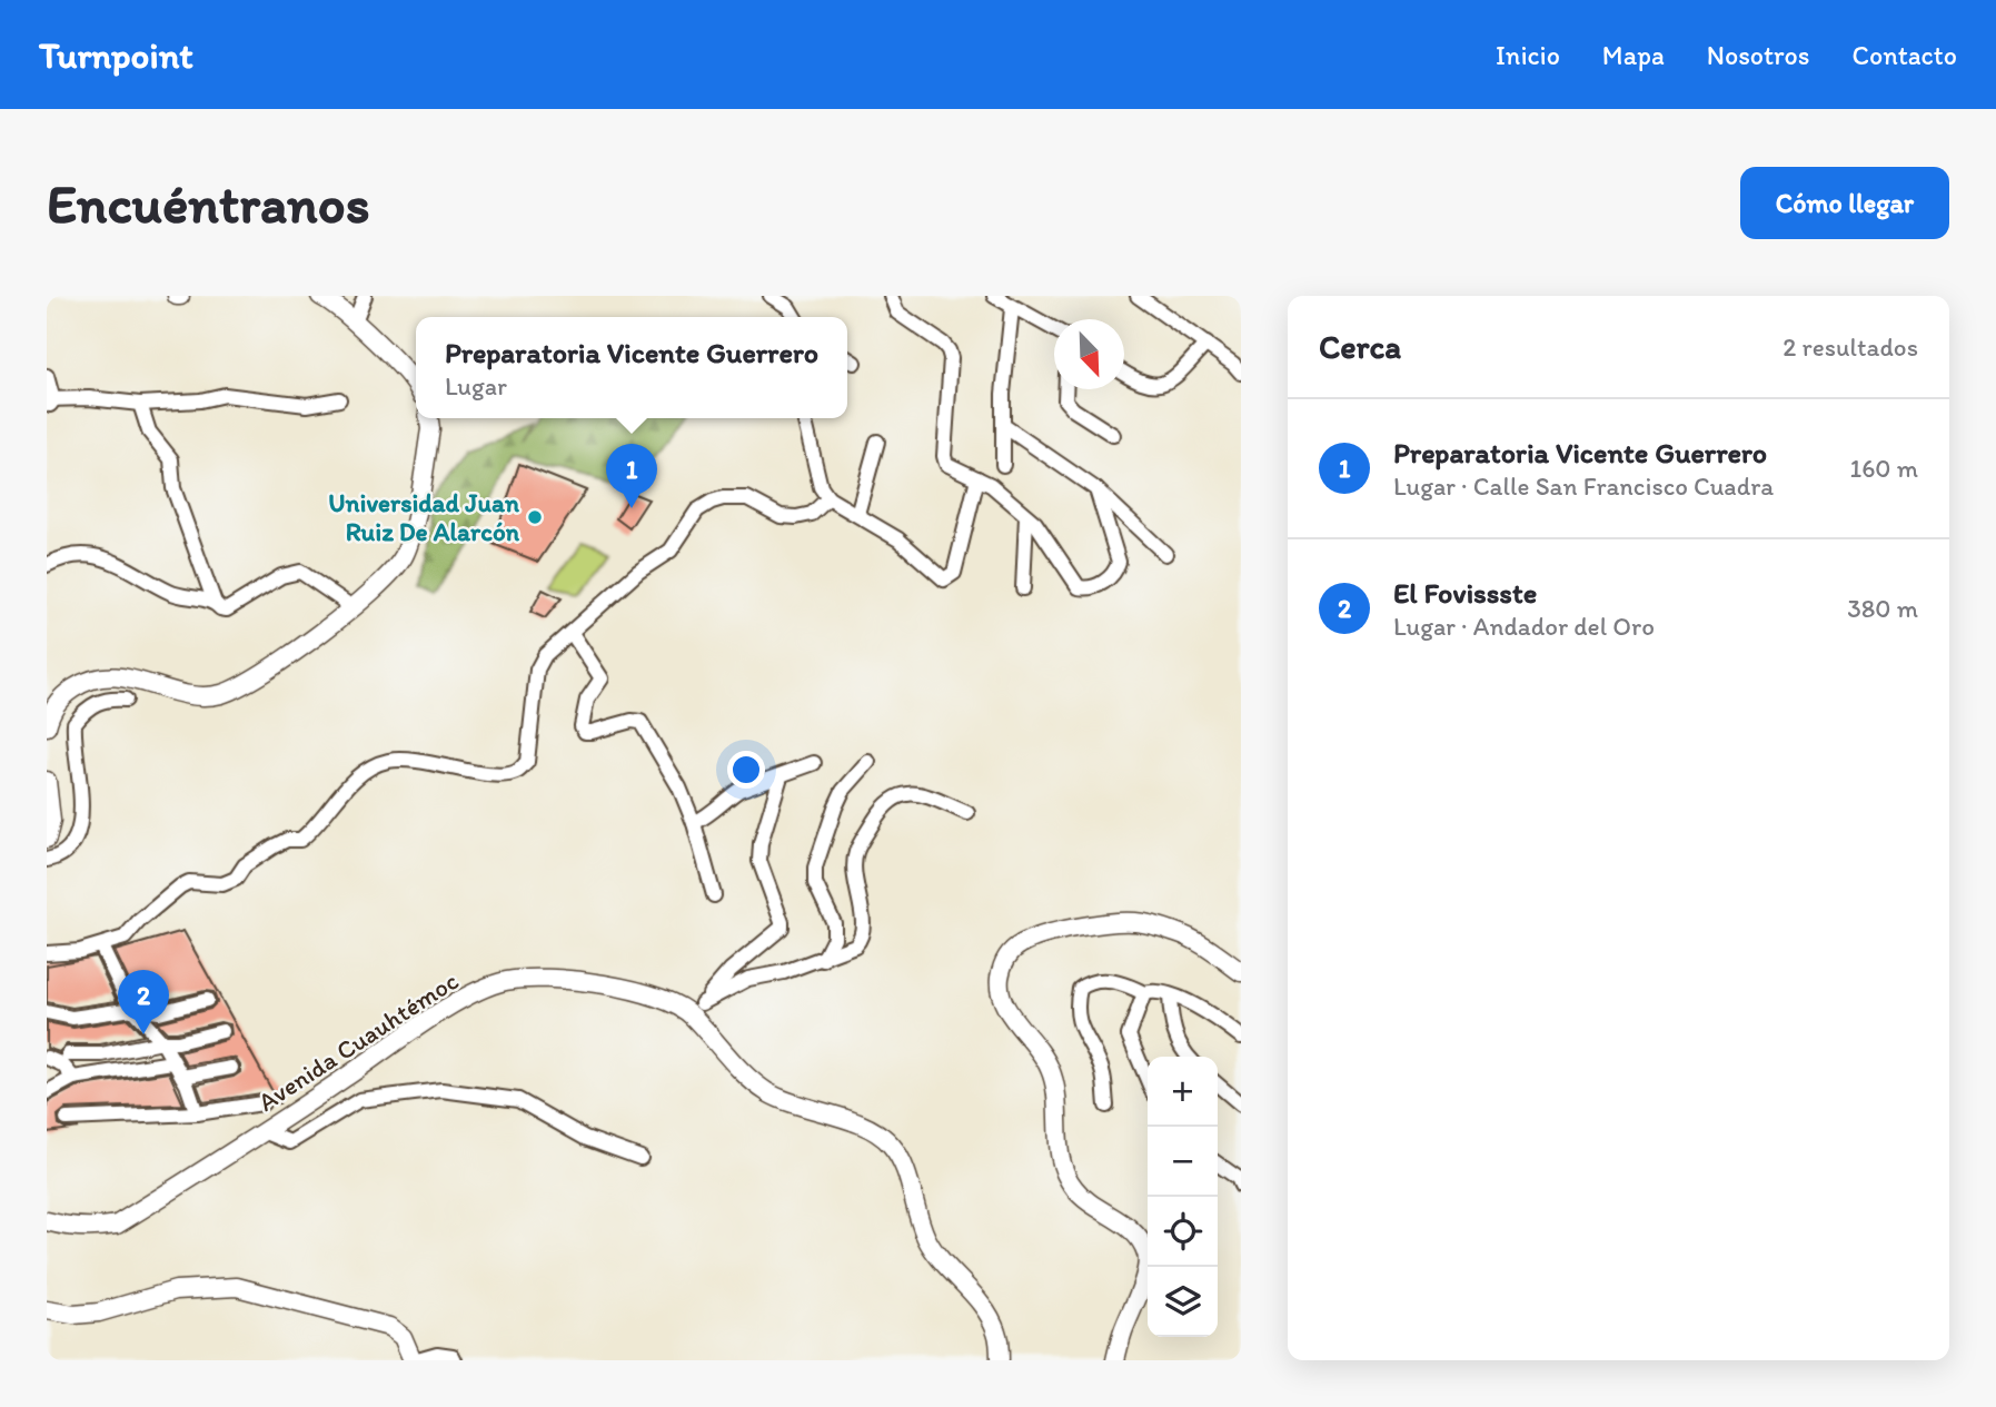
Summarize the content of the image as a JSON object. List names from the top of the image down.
{
  "streets": {
    "main road": ["Avenida Cuauhtémoc"]
  },
  "places": ["Universidad Juan Ruiz De Alarcón"],
  "north": "bottom right",
  "page": {
    "header": "Turnpoint",
    "nav": [
      "Inicio",
      "Mapa",
      "Nosotros",
      "Contacto"
    ],
    "buttons": "Cómo llegar",
    "title": "Encuéntranos",
    "heading": ["Cerca", "2 resultados"],
    "popup": ["Preparatoria Vicente Guerrero", "Lugar"],
    "list": [
      {
        "mark": "1",
        "name": "Preparatoria Vicente Guerrero",
        "note": "Lugar · Calle San Francisco Cuadra",
        "value": "160 m"
      },
      {
        "mark": "2",
        "name": "El Fovissste",
        "note": "Lugar · Andador del Oro",
        "value": "380 m"
      }
    ],
    "pins": ["1", "2"],
    "map_buttons": ["+", "−"]
  }
}
